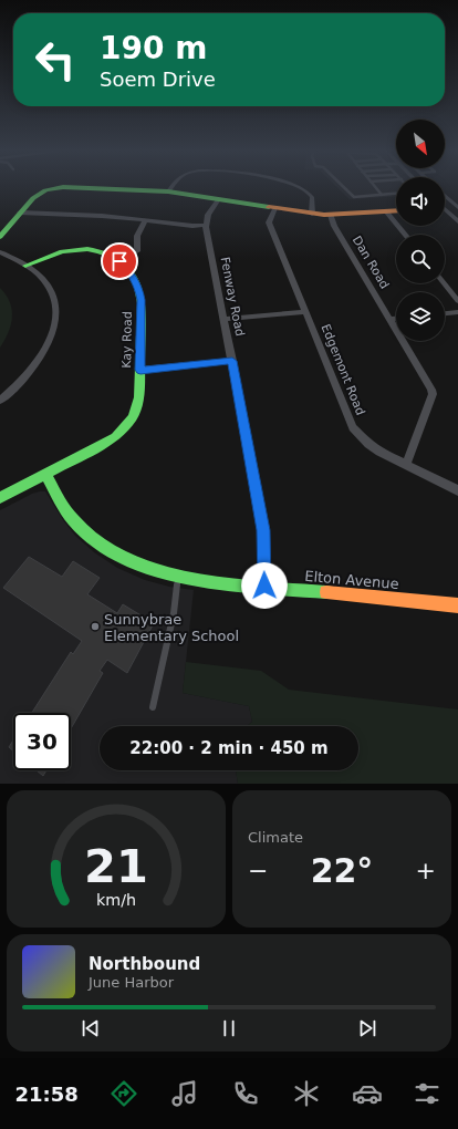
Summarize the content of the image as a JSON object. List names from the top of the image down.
{
  "streets": {
    "street": [
      "Dan Road",
      "Fenway Road",
      "Kay Road",
      "Edgemont Road",
      "Elton Avenue"
    ]
  },
  "crossings": [
    ["Dan Road", "Edgemont Road"],
    ["Fenway Road", "Elton Avenue"],
    ["Kay Road", "Elton Avenue"]
  ],
  "places": ["Sunnybrae Elementary School"],
  "north": "bottom right",
  "page": {
    "turn": ["190 m", "Soem Drive"],
    "limit": "30",
    "trip": "22:00 · 2 min · 450 m",
    "tile": "Climate",
    "heat": ["−", "22°", "+"],
    "song": ["Northbound", "June Harbor"],
    "tabs": "21:58",
    "gauge": ["21", "km/h"]
  }
}
